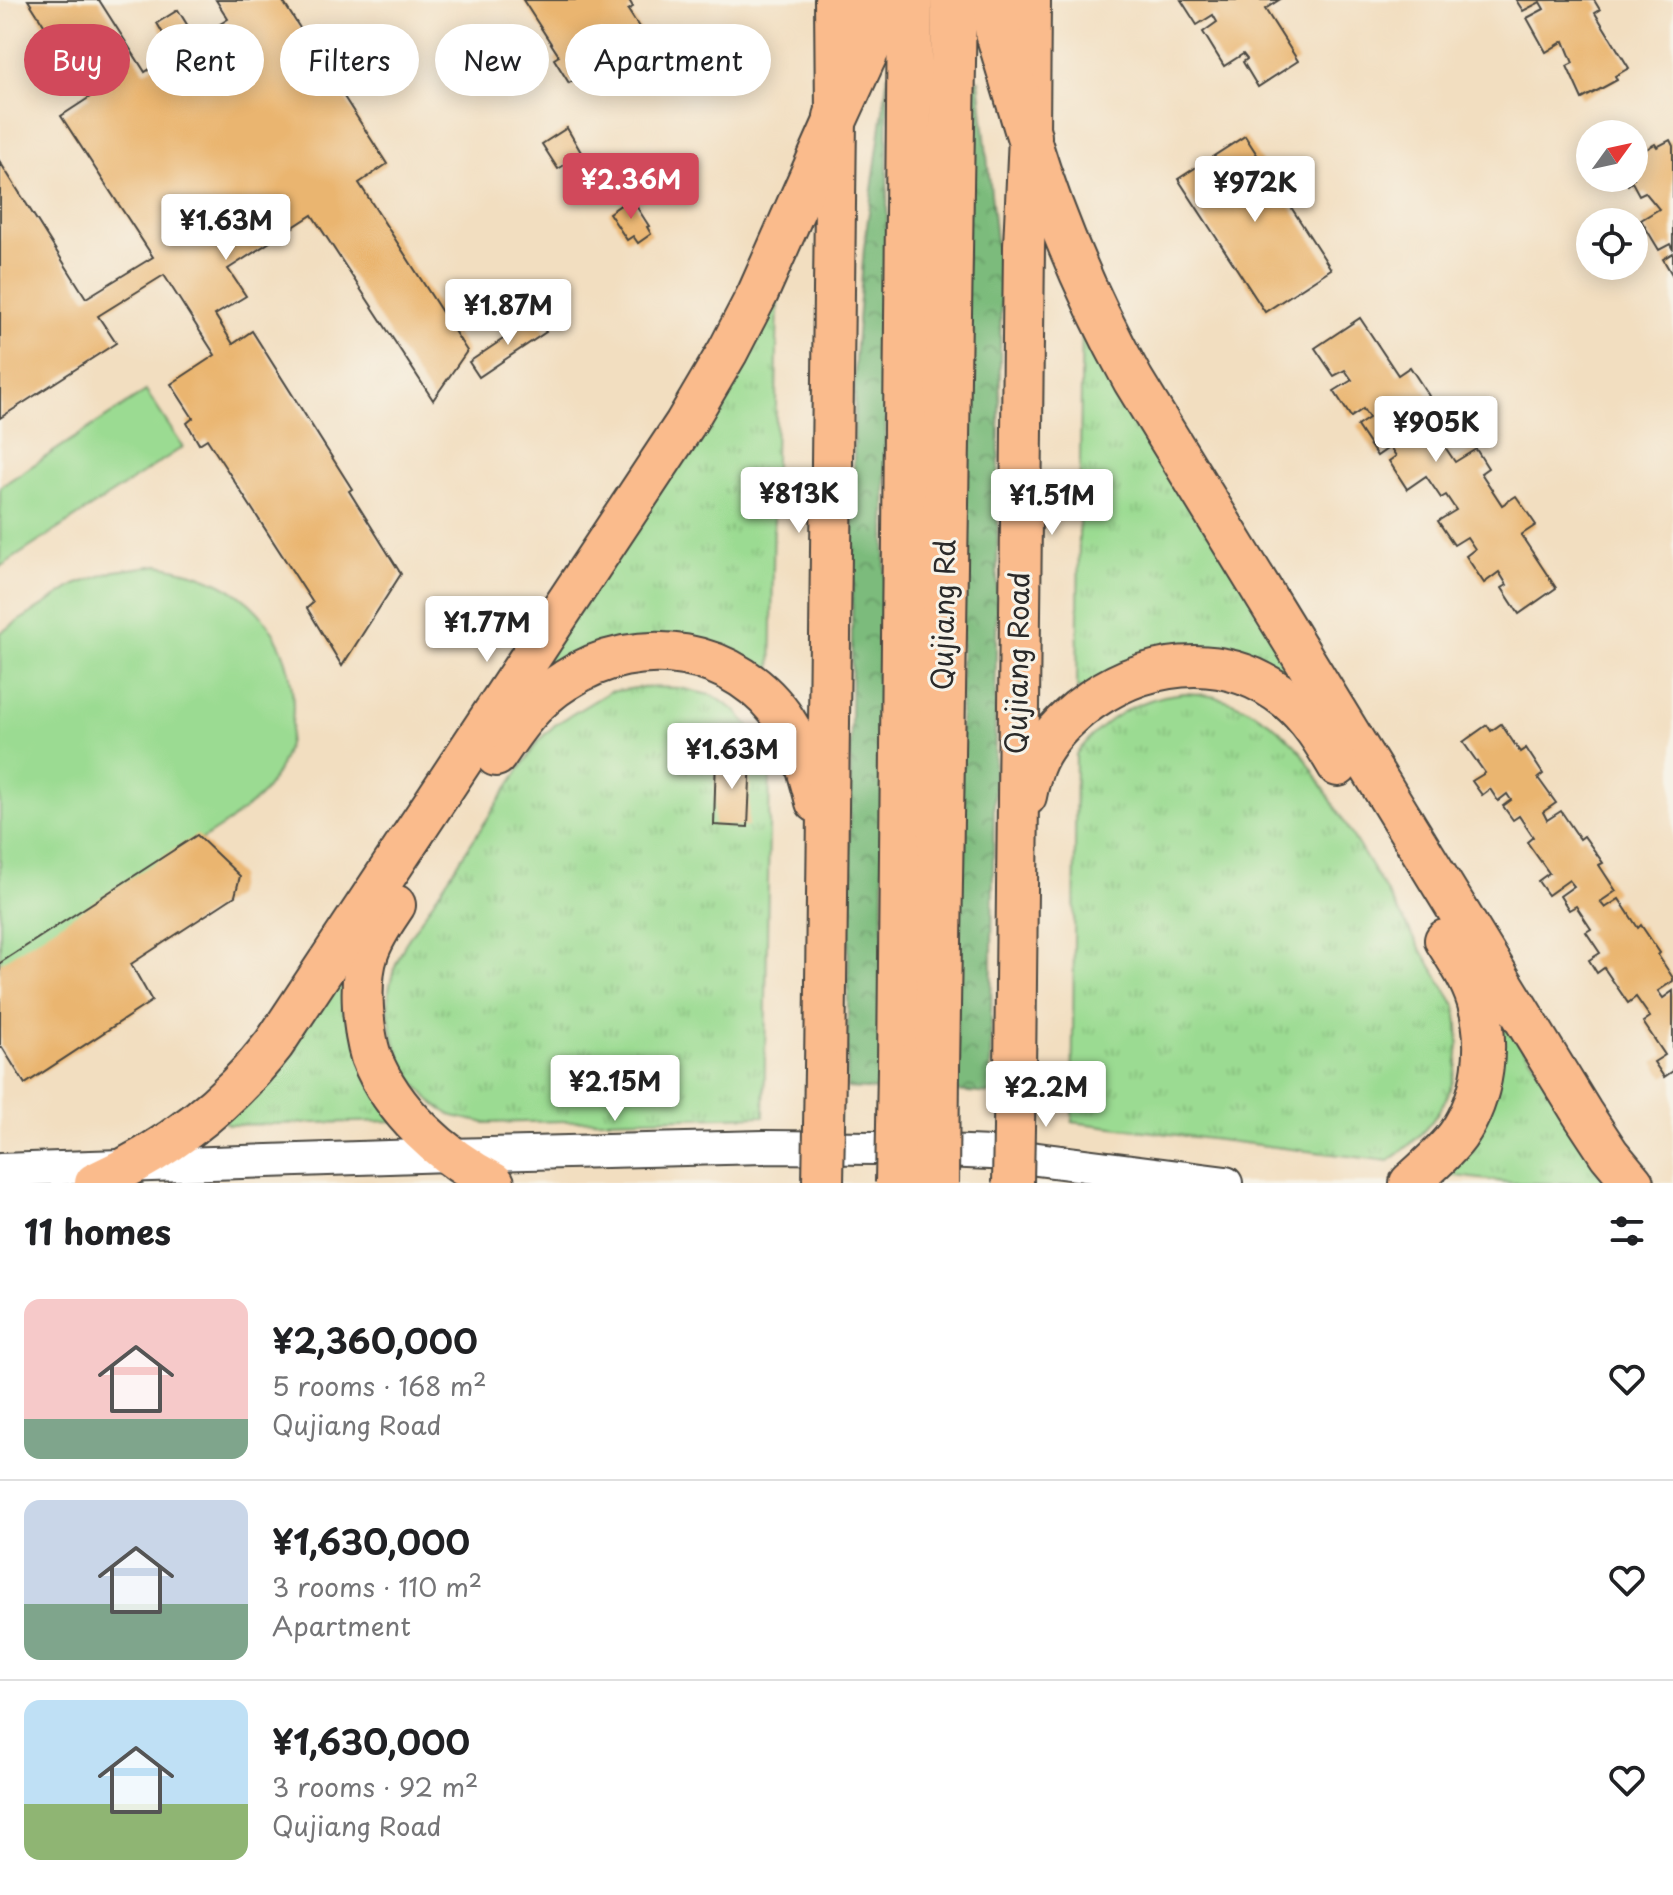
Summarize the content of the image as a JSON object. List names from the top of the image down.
{
  "streets": {
    "highway": ["Qujiang Rd"],
    "main road": ["Qujiang Road"]
  },
  "north": "top right",
  "page": {
    "chip": [
      "Buy",
      "Rent",
      "Filters",
      "New",
      "Apartment"
    ],
    "price": [
      "¥2.36M",
      "¥972K",
      "¥1.63M",
      "¥1.87M",
      "¥905K",
      "¥813K",
      "¥1.51M",
      "¥1.77M",
      "¥1.63M",
      "¥2.15M",
      "¥2.2M"
    ],
    "heading": "11 homes",
    "list": [
      {
        "name": "¥2,360,000",
        "note": "5 rooms · 168 m² · Qujiang Road"
      },
      {
        "name": "¥1,630,000",
        "note": "3 rooms · 110 m² · Apartment"
      },
      {
        "name": "¥1,630,000",
        "note": "3 rooms · 92 m² · Qujiang Road"
      }
    ]
  }
}
